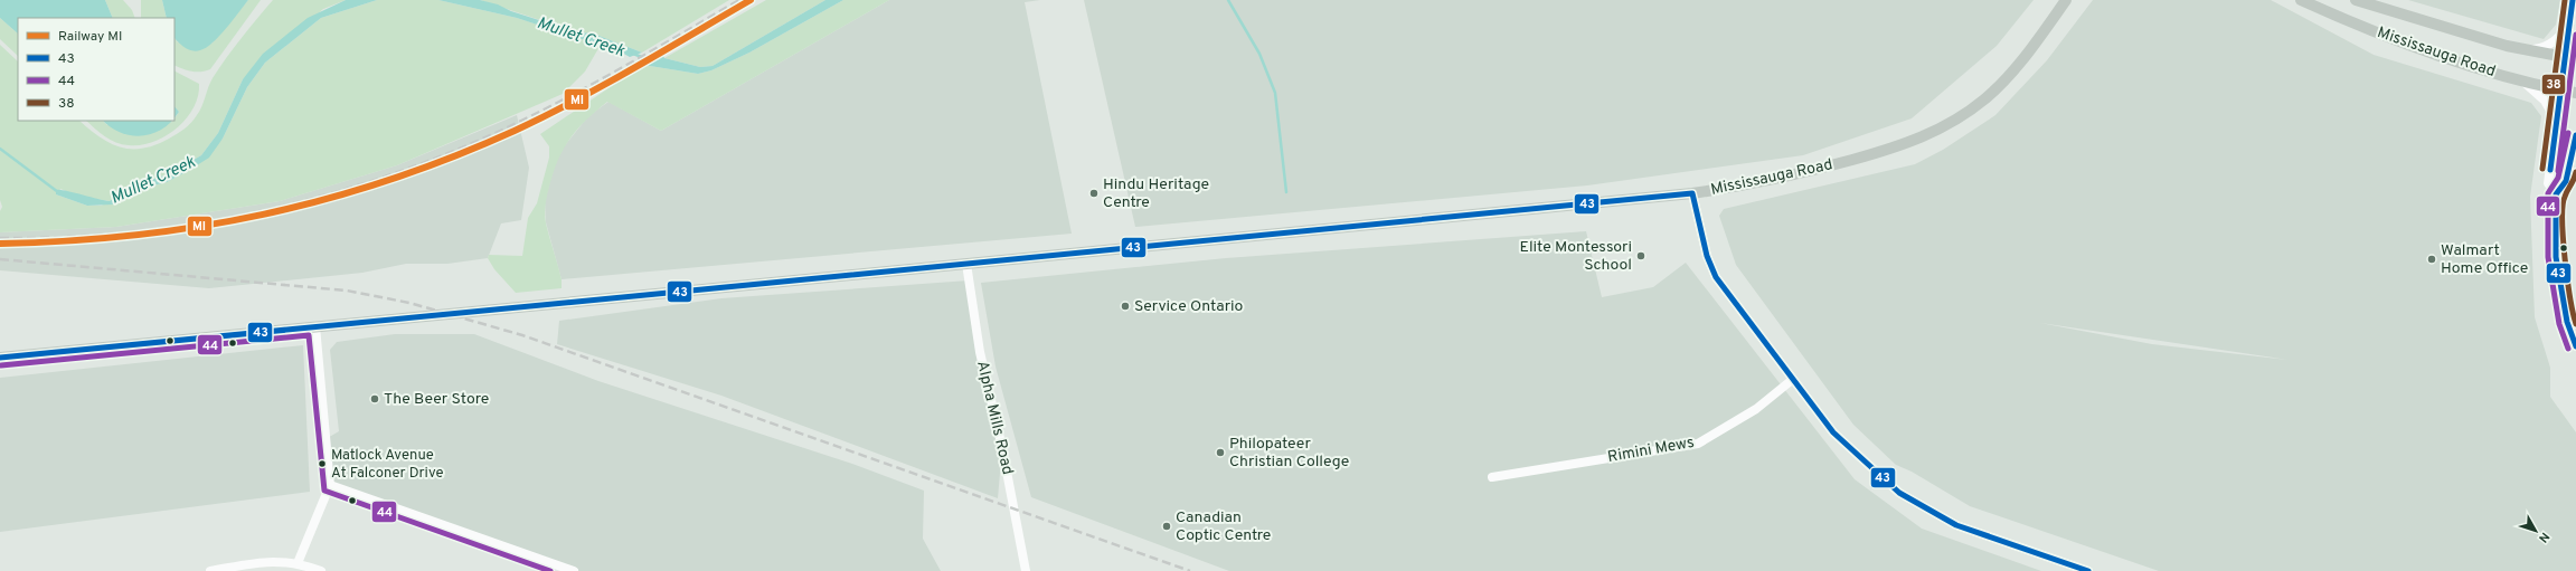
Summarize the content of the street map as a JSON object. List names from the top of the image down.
{
  "streets": {
    "main road": ["Mississauga Road"],
    "street": ["Alpha Mills Road", "Rimini Mews"]
  },
  "crossings": [
    ["Mississauga Road", "Alpha Mills Road"]
  ],
  "water": ["Mullet Creek"],
  "places": [
    "Hindu Heritage Centre",
    "Elite Montessori School",
    "Walmart Home Office",
    "Service Ontario",
    "The Beer Store",
    "Philopateer Christian College",
    "Matlock Avenue At Falconer Drive",
    "Canadian Coptic Centre"
  ],
  "lines": [
    "rail line MI",
    "transit line 43",
    "transit line 38",
    "transit line 44"
  ],
  "legend": [
    "Railway MI",
    "43",
    "44",
    "38"
  ],
  "north": "bottom right"
}
